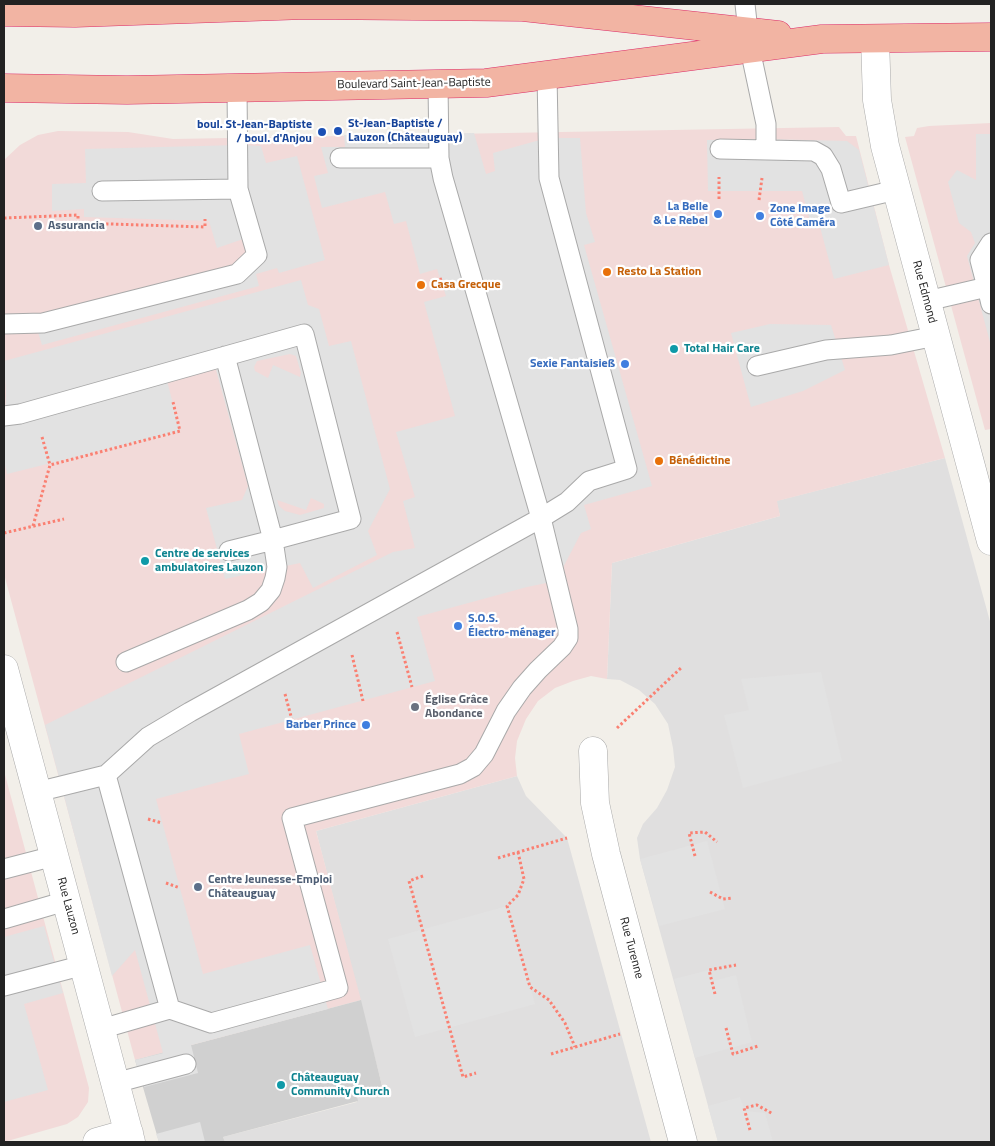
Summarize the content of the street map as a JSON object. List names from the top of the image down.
{
  "streets": {
    "highway": ["Boulevard Saint-Jean-Baptiste"],
    "street": ["Rue Edmond", "Rue Lauzon", "Rue Turenne"]
  },
  "crossings": [
    ["Boulevard Saint-Jean-Baptiste", "Rue Edmond"]
  ],
  "places": [
    "St-Jean-Baptiste / Lauzon (Châteauguay)",
    "boul. St-Jean-Baptiste / boul. d'Anjou",
    "La Belle & Le Rebel",
    "Zone Image Côté Caméra",
    "Assurancia",
    "Resto La Station",
    "Casa Grecque",
    "Total Hair Care",
    "Sexie Fantaisieß",
    "Bénédictine",
    "Centre de services ambulatoires Lauzon",
    "S.O.S. Électro-ménager",
    "Église Grâce Abondance",
    "Barber Prince",
    "Centre Jeunesse-Emploi Châteauguay",
    "Châteauguay Community Church"
  ]
}
